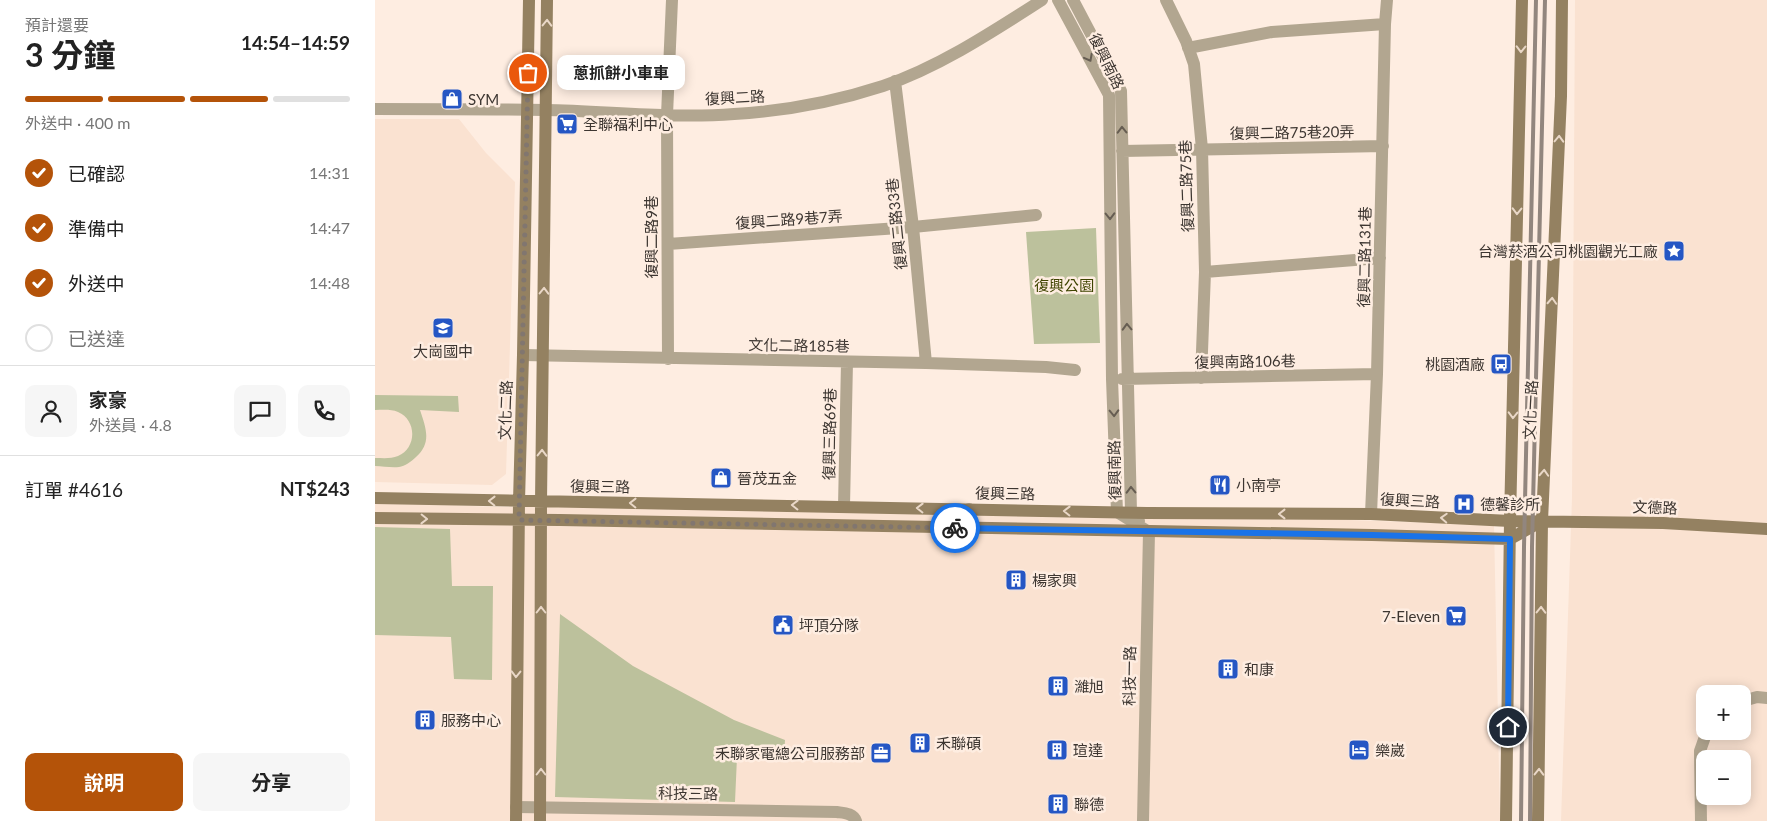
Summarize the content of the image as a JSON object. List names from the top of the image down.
{
  "streets": {
    "street": [
      "復興南路",
      "復興二路",
      "復興二路75巷20弄",
      "復興二路75巷",
      "復興二路9巷7弄",
      "復興二路33巷",
      "復興二路9巷",
      "復興二路131巷",
      "文化二路185巷",
      "復興南路106巷",
      "文化二路",
      "文化一路",
      "復興三路69巷",
      "復興三路",
      "文德路",
      "科技一路",
      "科技三路"
    ]
  },
  "crossings": [
    ["復興南路", "復興二路75巷20弄"],
    ["復興南路", "復興南路106巷"],
    ["復興南路", "復興三路"],
    ["復興南路", "科技一路"],
    ["復興二路", "復興二路33巷"],
    ["復興二路", "復興二路9巷"],
    ["復興二路", "文化二路"],
    ["復興二路75巷20弄", "復興二路75巷"],
    ["復興二路75巷20弄", "復興二路131巷"],
    ["復興二路75巷", "復興南路106巷"],
    ["復興二路9巷7弄", "復興二路33巷"],
    ["復興二路9巷7弄", "復興二路9巷"],
    ["復興二路33巷", "文化二路185巷"],
    ["復興二路9巷", "文化二路185巷"],
    ["復興二路131巷", "復興南路106巷"],
    ["復興二路131巷", "復興三路"],
    ["文化二路185巷", "文化二路"],
    ["文化二路185巷", "復興三路69巷"],
    ["文化二路", "復興三路"],
    ["文化二路", "科技三路"],
    ["文化一路", "復興三路"],
    ["文化一路", "文德路"],
    ["復興三路69巷", "復興三路"],
    ["復興三路", "文德路"]
  ],
  "parks": ["復興公園"],
  "places": {
    "other": ["蔥抓餅小車車"],
    "shop": ["SYM", "晉茂五金"],
    "supermarket": ["全聯福利中心", "7-Eleven"],
    "place": ["台灣菸酒公司桃園觀光工廠"],
    "school or university": ["大崗國中"],
    "bus stop": ["桃園酒廠"],
    "restaurant": ["小南亭"],
    "hospital": ["德馨診所"],
    "building": [
      "楊家興",
      "和康",
      "濰旭",
      "服務中心",
      "禾聯碩",
      "瑄達",
      "聯德"
    ],
    "public building": ["坪頂分隊"],
    "hotel": ["樂崴"],
    "office": ["禾聯家電總公司服務部"]
  },
  "page": {
    "heading": ["3 分鐘", "預計還要", "14:54–14:59"],
    "panel": [
      "家豪",
      "外送員 · 4.8",
      "訂單 #4616",
      "NT$243"
    ],
    "bubble": "蔥抓餅小車車",
    "bar": "外送中 · 400 m",
    "list": [
      ["已確認", "14:31"],
      ["準備中", "14:47"],
      ["外送中", "14:48"],
      "已送達"
    ],
    "map_buttons": ["+", "−"],
    "buttons": ["說明", "分享"]
  }
}
